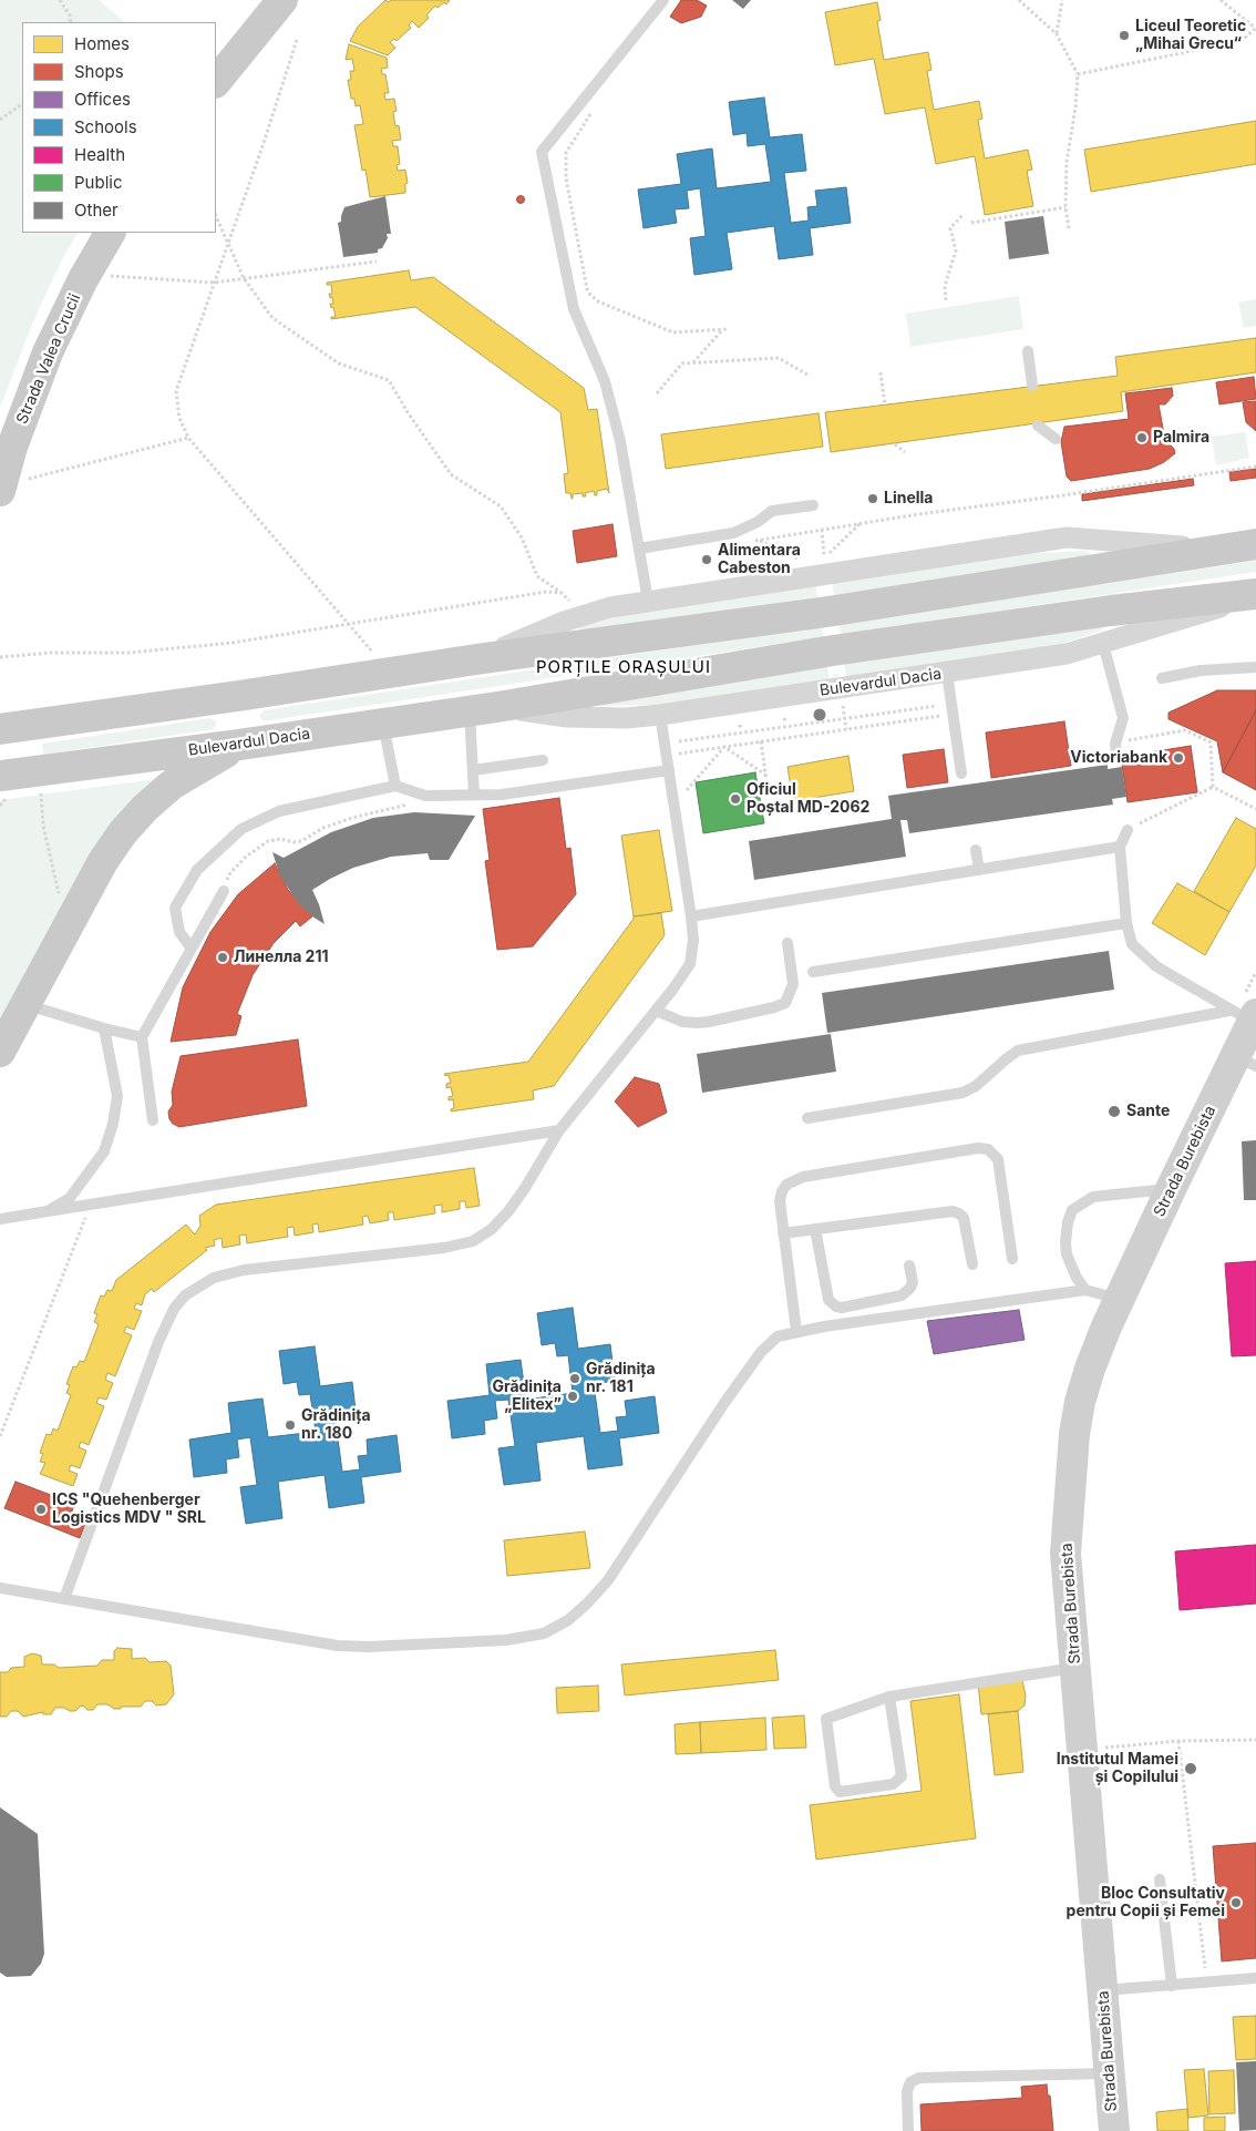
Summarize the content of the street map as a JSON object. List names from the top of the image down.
{
  "streets": {
    "main road": ["Strada Valea Crucii", "Bulevardul Dacia", "Strada Burebista"]
  },
  "districts": ["PORȚILE ORAȘULUI"],
  "places": [
    "Liceul Teoretic „Mihai Grecu“",
    "Palmira",
    "Linella",
    "Alimentara Cabeston",
    "Victoriabank",
    "Oficiul Poștal MD-2062",
    "Линелла 211",
    "Sante",
    "Grădinița nr. 181",
    "Grădinița „Elitex”",
    "Grădinița nr. 180",
    "ICS \"Quehenberger Logistics MDV \" SRL",
    "Institutul Mamei și Copilului",
    "Bloc Consultativ pentru Copii și Femei"
  ],
  "legend": [
    "Homes",
    "Shops",
    "Offices",
    "Schools",
    "Health",
    "Public",
    "Other"
  ]
}
